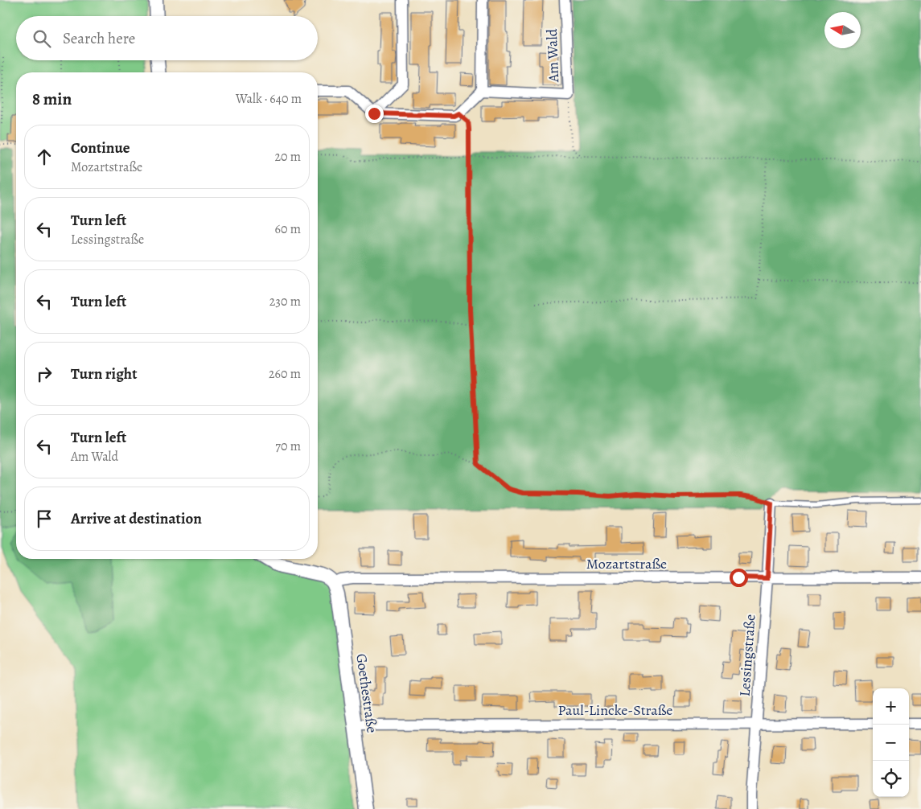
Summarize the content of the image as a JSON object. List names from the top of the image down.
{
  "streets": {
    "street": [
      "Am Wald",
      "Mozartstraße",
      "Lessingstraße",
      "Goethestraße",
      "Paul-Lincke-Straße"
    ]
  },
  "crossings": [
    ["Mozartstraße", "Lessingstraße"],
    ["Mozartstraße", "Goethestraße"],
    ["Lessingstraße", "Paul-Lincke-Straße"],
    ["Goethestraße", "Paul-Lincke-Straße"]
  ],
  "north": "left",
  "page": {
    "search": "Search here",
    "heading": ["8 min", "Walk · 640 m"],
    "list": [
      ["Continue", "Mozartstraße", "20 m"],
      ["Turn left", "Lessingstraße", "60 m"],
      ["Turn left", "230 m"],
      ["Turn right", "260 m"],
      ["Turn left", "Am Wald", "70 m"],
      "Arrive at destination"
    ],
    "map_buttons": ["+", "−"]
  }
}
